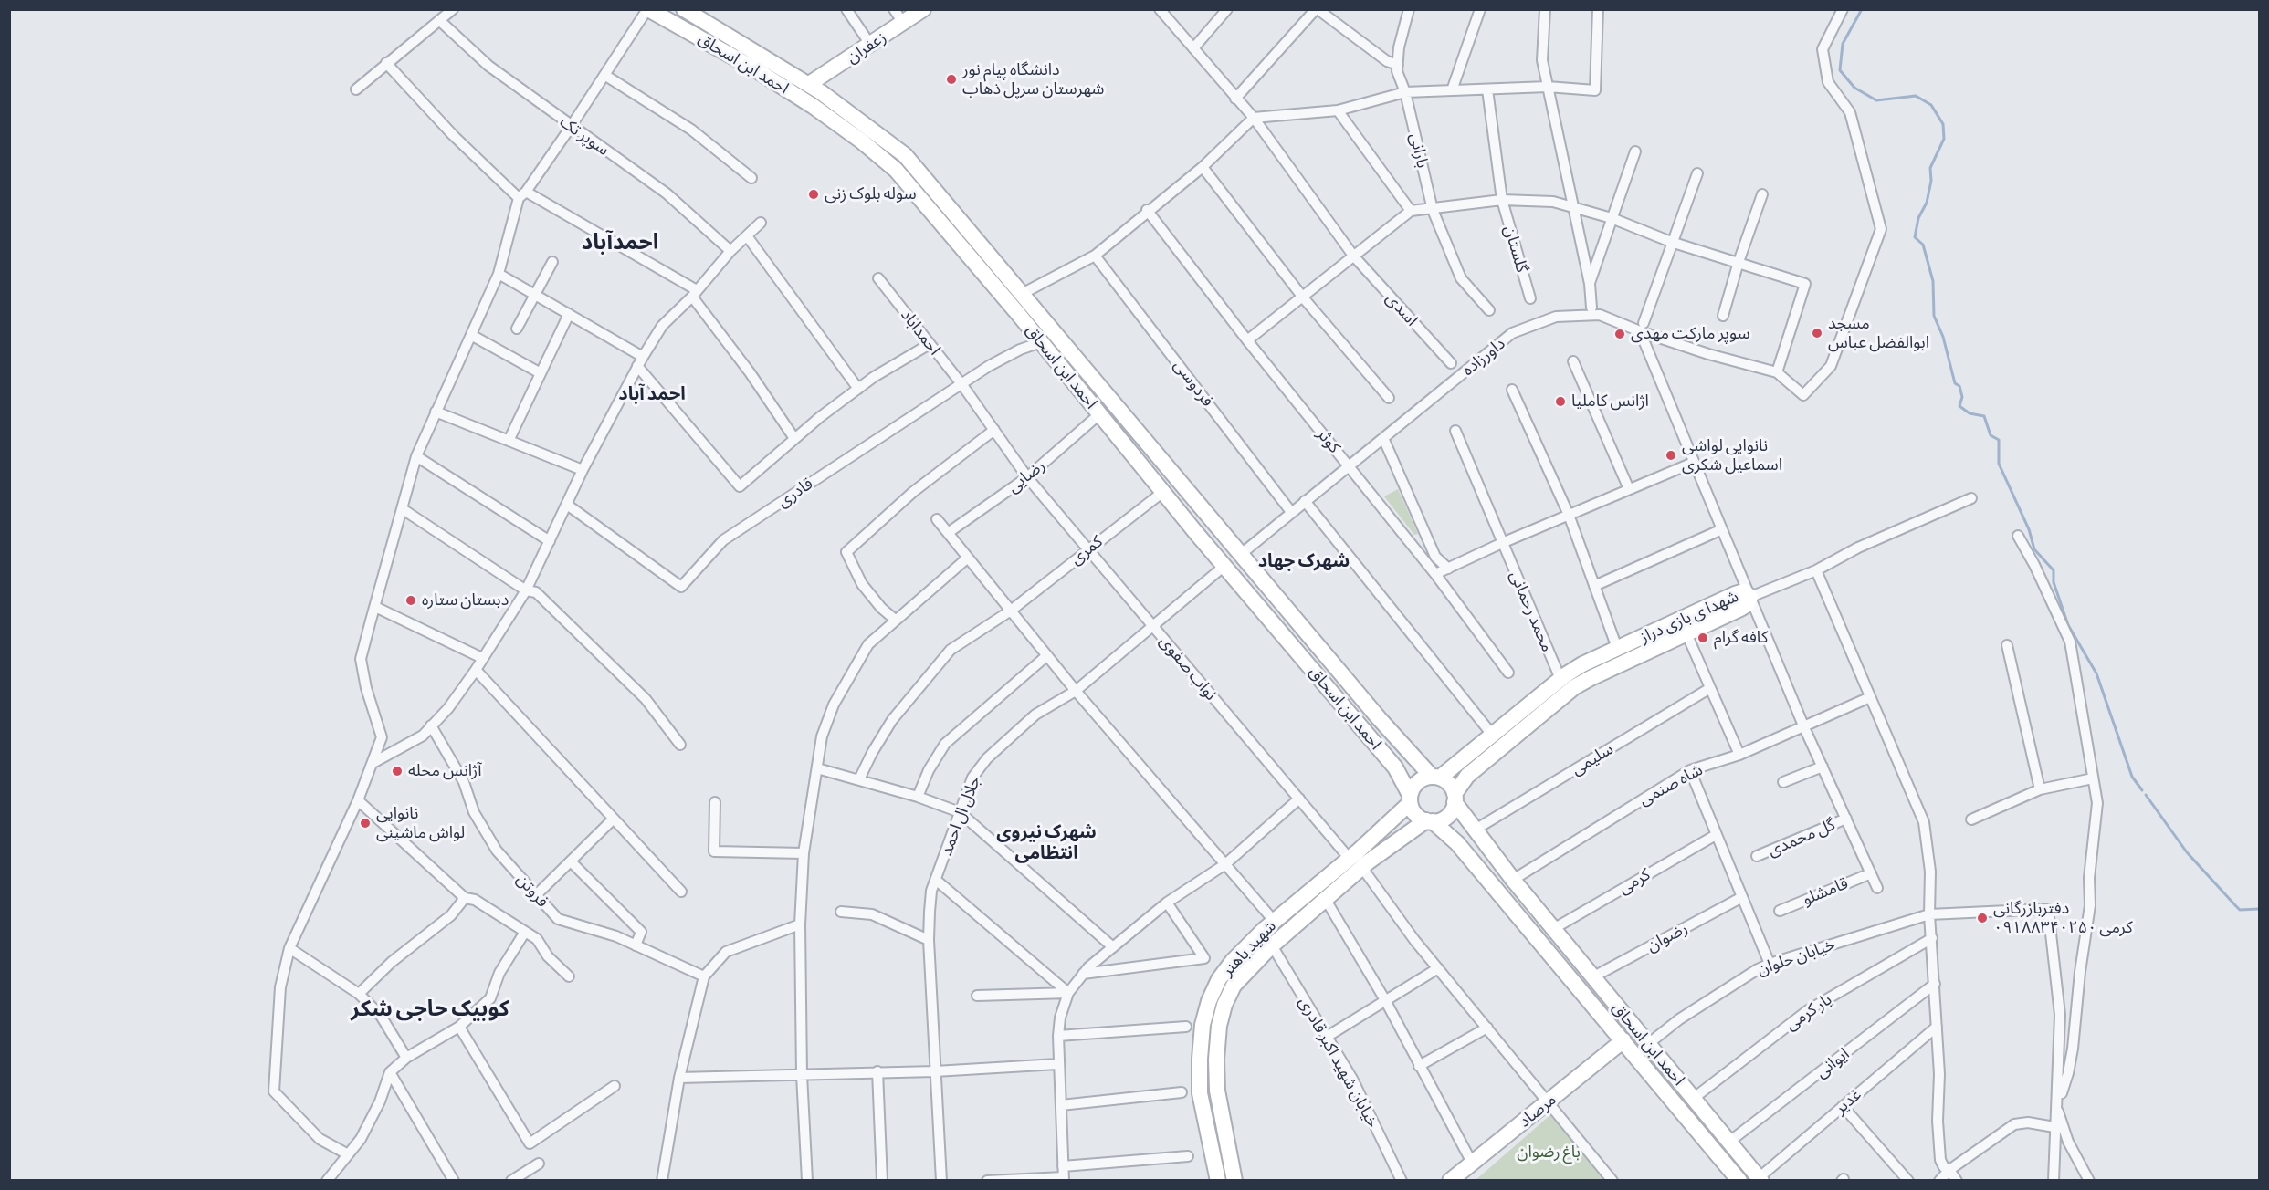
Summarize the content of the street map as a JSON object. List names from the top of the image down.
{
  "streets": {
    "main road": [
      "زعفران",
      "احمد ابن اسحاق",
      "شهدا ی بازی دراز",
      "شهید باهنر",
      "مرصاد"
    ],
    "street": [
      "سوپر تک",
      "بارانی",
      "گلستان",
      "اسدی",
      "احمداباد",
      "داورزاده",
      "فردوسی",
      "کوثر",
      "رضایی",
      "قادری",
      "کمری",
      "محمد رحمانی",
      "نواب صفوی",
      "سلیمی",
      "شاه صنمی",
      "جلال ال احمد",
      "گل محمدی",
      "کرمی",
      "فروتن",
      "قامشلو",
      "رضوان",
      "خیابان حلوان",
      "یار کرمی",
      "خیابان شهید اکبر قادری",
      "ایوانی",
      "غدیر"
    ]
  },
  "crossings": [
    ["زعفران", "احمد ابن اسحاق"],
    ["احمد ابن اسحاق", "داورزاده"],
    ["احمد ابن اسحاق", "رضایی"],
    ["احمد ابن اسحاق", "قادری"],
    ["احمد ابن اسحاق", "کمری"],
    ["احمد ابن اسحاق", "شهدا ی بازی دراز"],
    ["احمد ابن اسحاق", "سلیمی"],
    ["احمد ابن اسحاق", "شاه صنمی"],
    ["احمد ابن اسحاق", "جلال ال احمد"],
    ["احمد ابن اسحاق", "کرمی"],
    ["احمد ابن اسحاق", "رضوان"],
    ["احمد ابن اسحاق", "شهید باهنر"],
    ["احمد ابن اسحاق", "خیابان حلوان"],
    ["احمد ابن اسحاق", "یار کرمی"],
    ["احمد ابن اسحاق", "ایوانی"],
    ["احمد ابن اسحاق", "غدیر"],
    ["احمد ابن اسحاق", "مرصاد"],
    ["احمداباد", "قادری"],
    ["احمداباد", "نواب صفوی"],
    ["داورزاده", "فردوسی"],
    ["داورزاده", "کوثر"],
    ["رضایی", "نواب صفوی"],
    ["کمری", "نواب صفوی"],
    ["محمد رحمانی", "شهدا ی بازی دراز"],
    ["شهدا ی بازی دراز", "شهید باهنر"],
    ["نواب صفوی", "جلال ال احمد"],
    ["نواب صفوی", "شهید باهنر"],
    ["نواب صفوی", "مرصاد"],
    ["شهید باهنر", "خیابان شهید اکبر قادری"]
  ],
  "districts": [
    "احمدآباد",
    "احمد آباد",
    "شهرک جهاد",
    "شهرک نیروی انتظامی",
    "کوبیک حاجی شکر"
  ],
  "parks": ["باغ رضوان"],
  "places": [
    "دانشگاه پیام نور شهرستان سرپل ذهاب",
    "سوله بلوک زنی",
    "مسجد ابوالفضل عباس",
    "سوپر مارکت مهدی",
    "اژانس کاملیا",
    "نانوایی لواشی اسماعیل شکری",
    "دبستان ستاره",
    "کافه گرام",
    "آژانس محله",
    "نانوایی لواش ماشینی",
    "دفتربازرگانی کرمی ۰۹۱۸۸۳۴۰۲۵۰"
  ]
}
